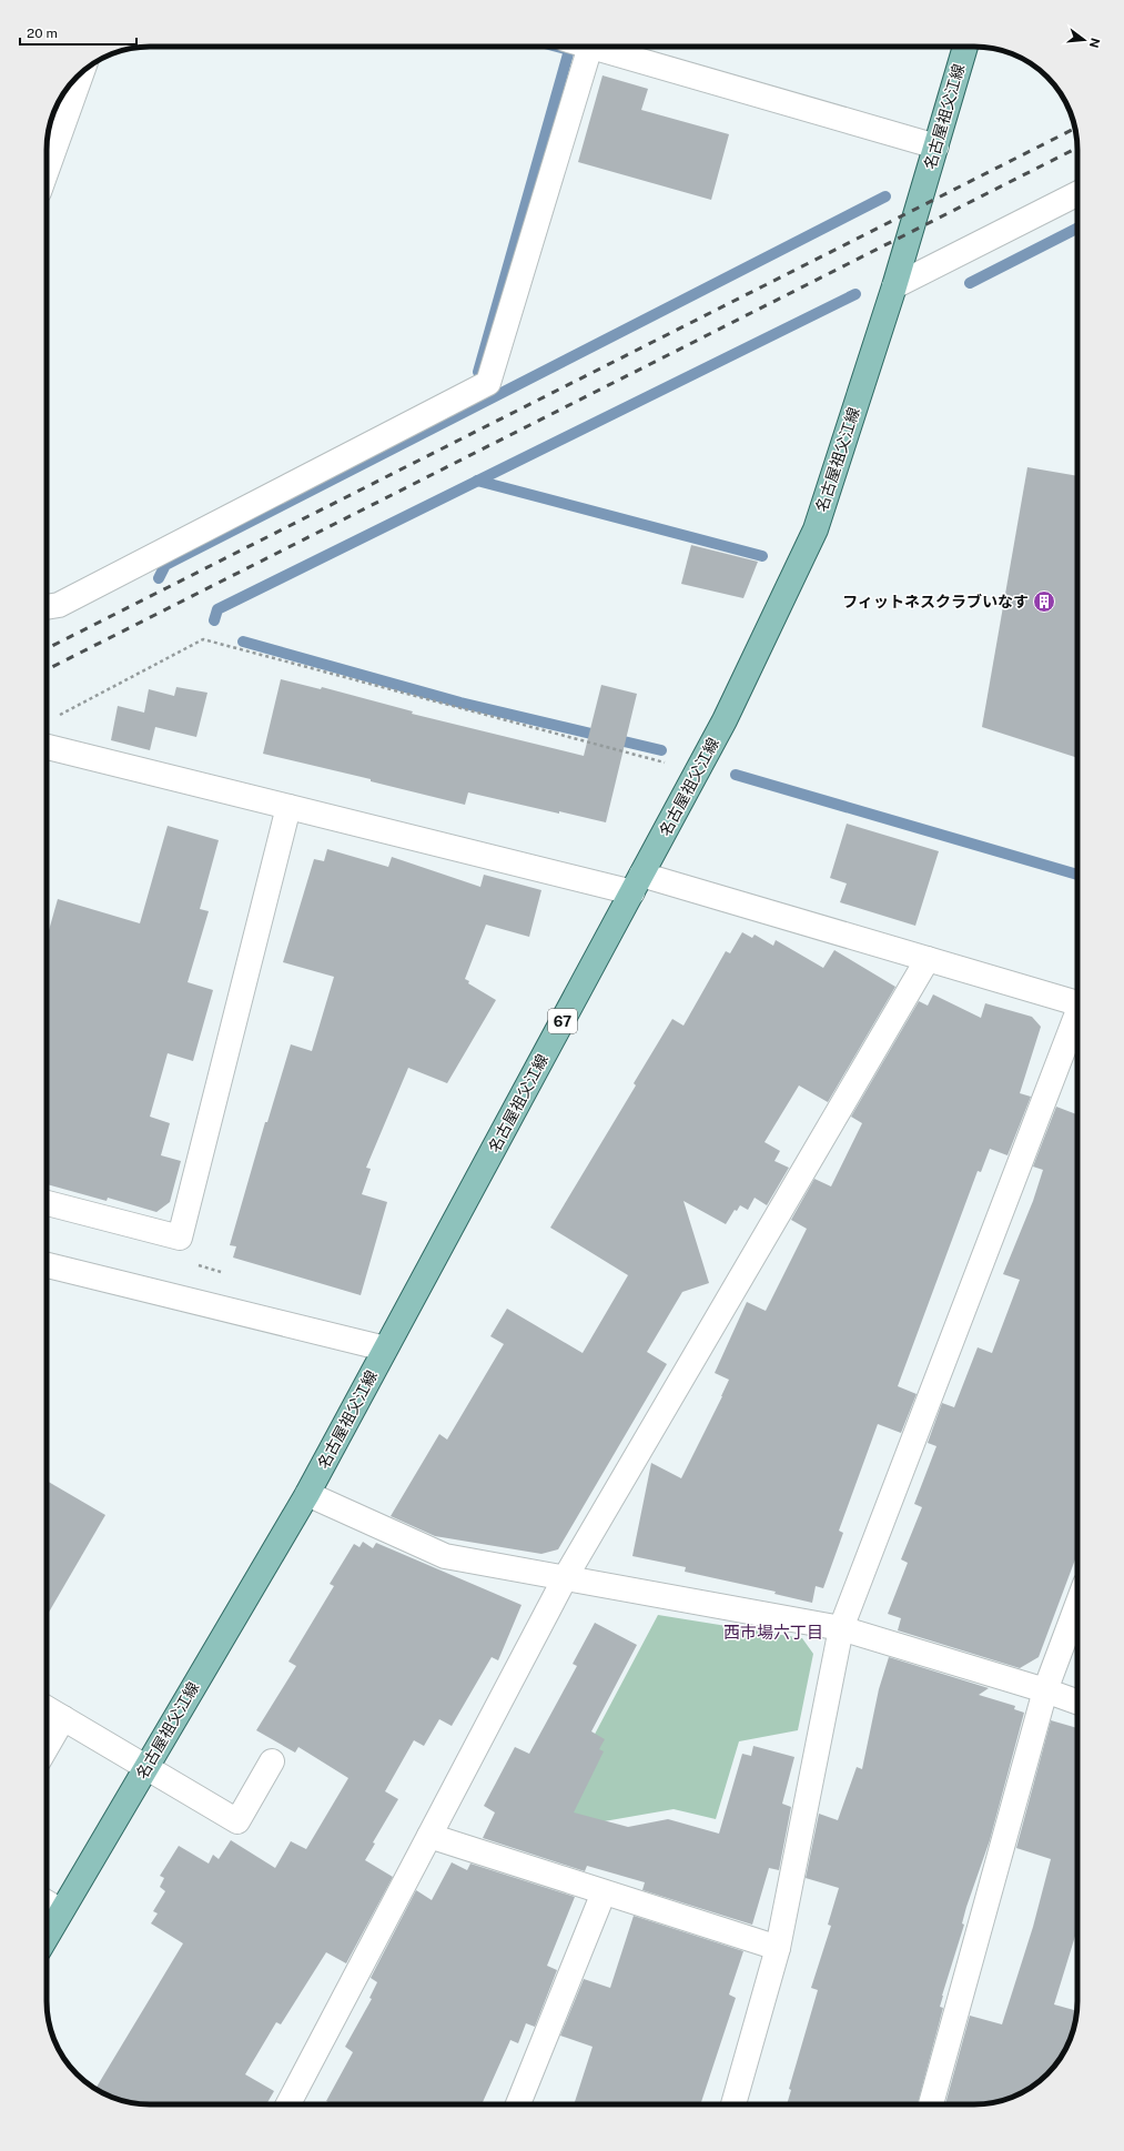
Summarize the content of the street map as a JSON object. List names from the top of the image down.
{
  "streets": {
    "main road": ["名古屋祖父江線", "67"]
  },
  "districts": ["西市場六丁目"],
  "places": {
    "building": ["フィットネスクラブいなす"]
  },
  "scale_bar": "20 m",
  "north": "right"
}
